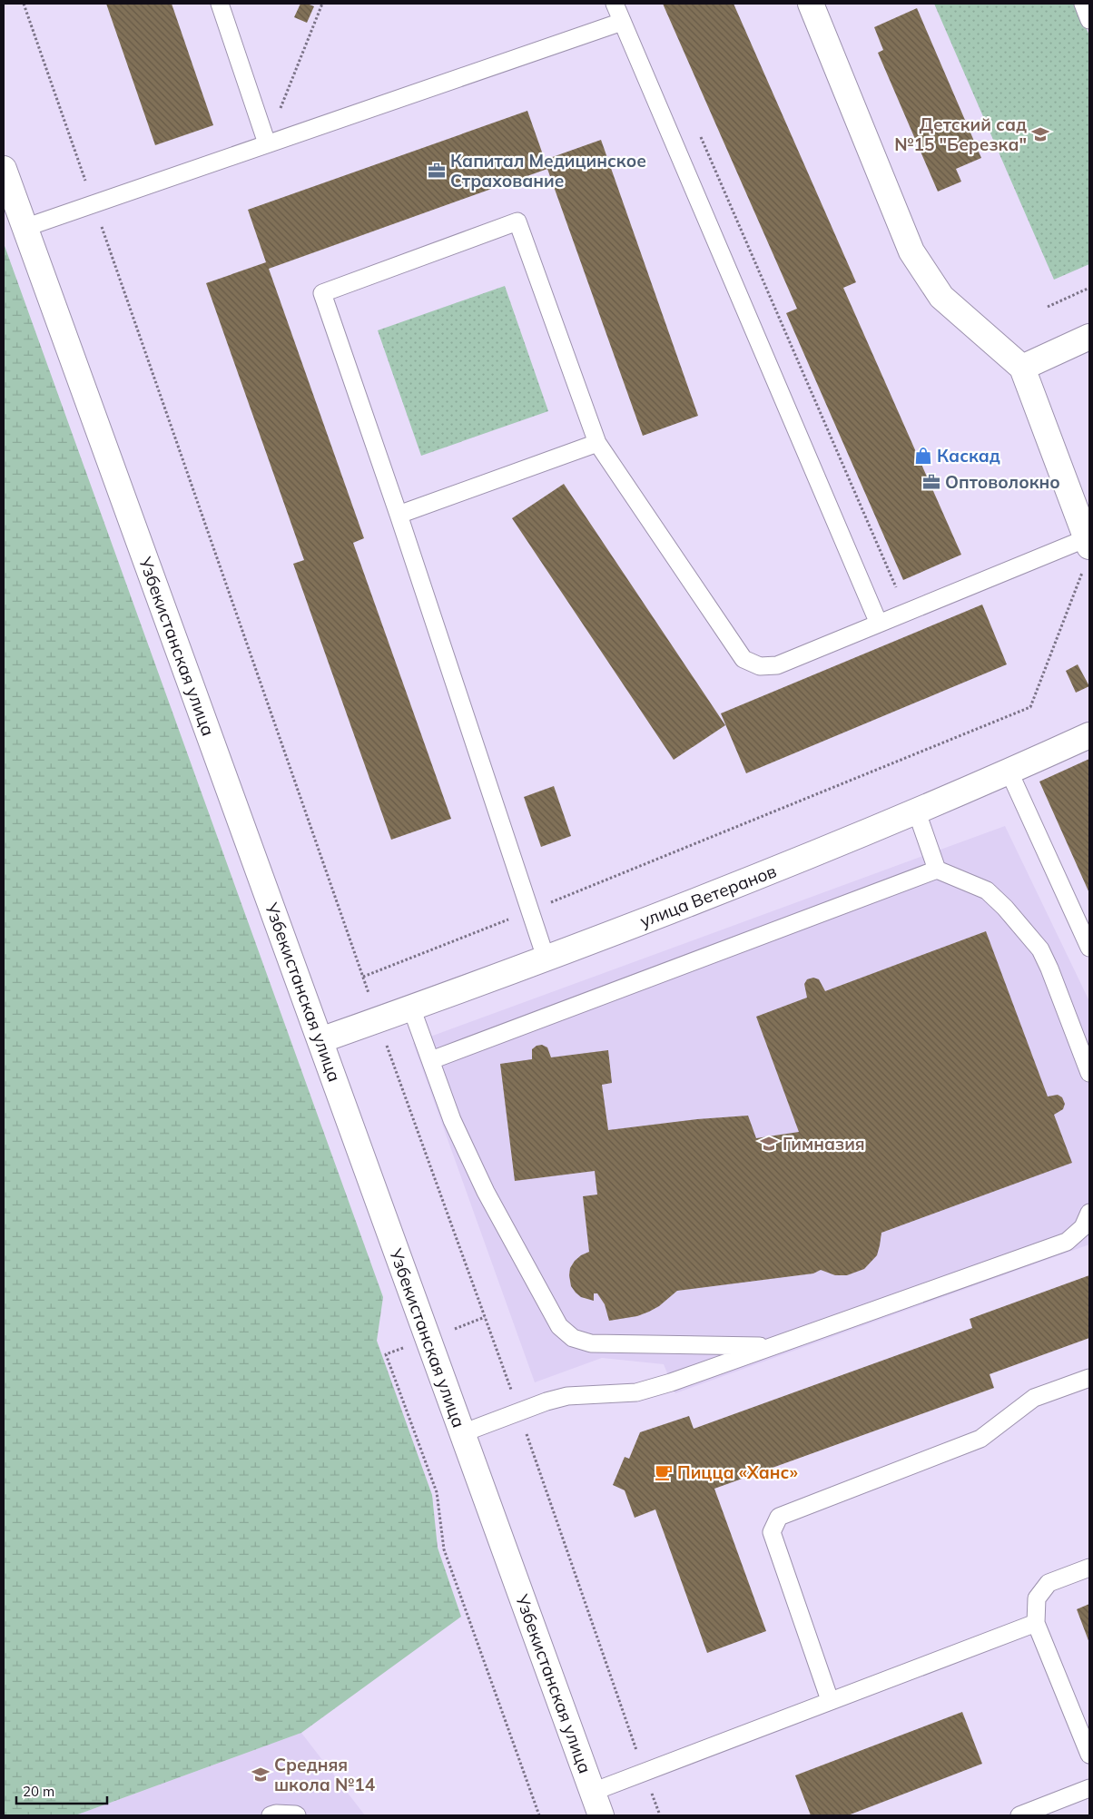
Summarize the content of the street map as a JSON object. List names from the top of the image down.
{
  "streets": {
    "main road": ["Узбекистанская улица", "улица Ветеранов"]
  },
  "crossings": [
    ["Узбекистанская улица", "улица Ветеранов"]
  ],
  "places": {
    "school or university": ["Детский сад №15 \"Березка\"", "Гимназия", "Средняя школа №14"],
    "office": ["Капитал Медицинское Страхование", "Оптоволокно"],
    "shop": ["Каскад"],
    "cafe": ["Пицца «Ханс»"]
  },
  "scale_bar": "20 m"
}
